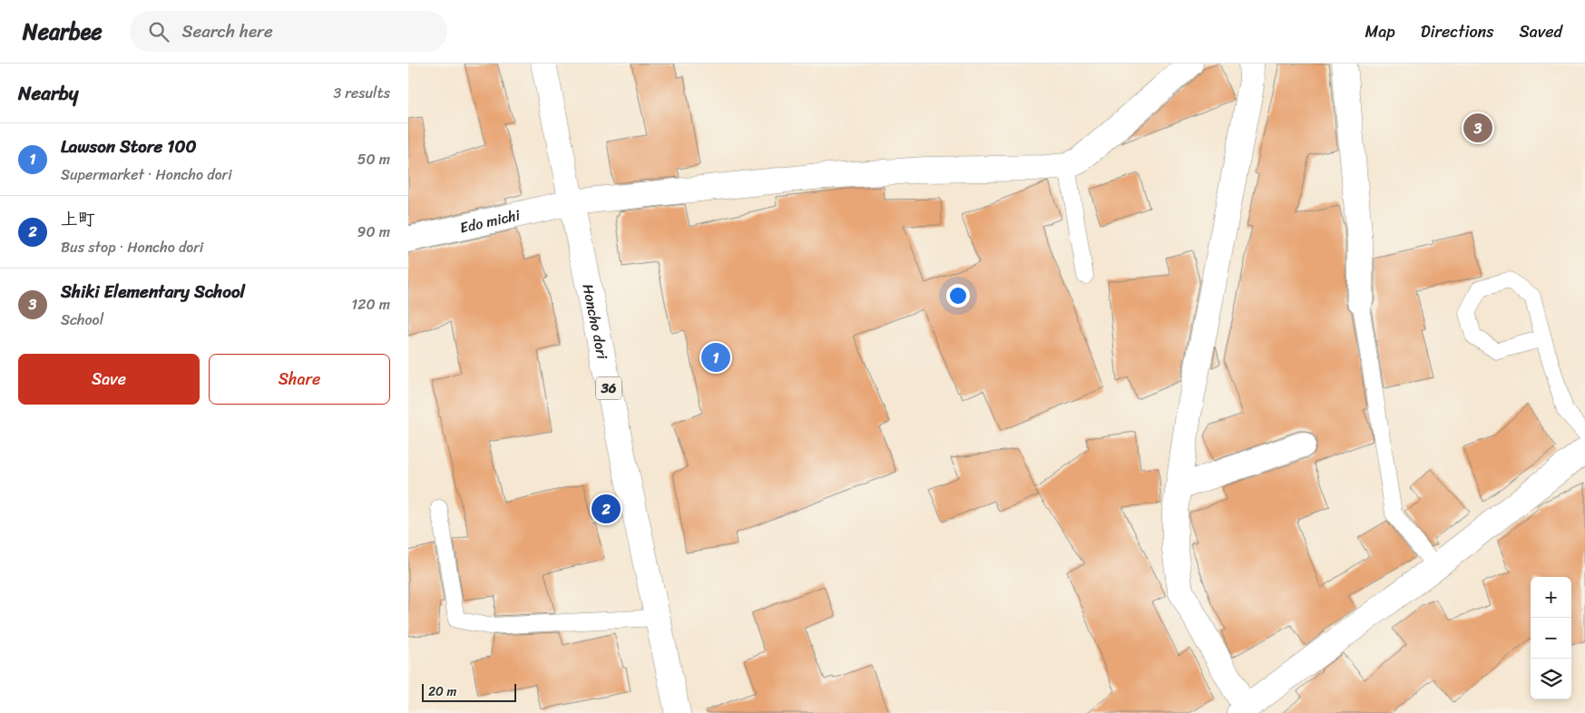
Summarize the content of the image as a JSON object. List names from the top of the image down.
{
  "streets": {
    "street": ["Edo michi", "Honcho dori", "36"]
  },
  "crossings": [
    ["Edo michi", "Honcho dori"]
  ],
  "scale_bar": "20 m",
  "page": {
    "header": "Nearbee",
    "search": "Search here",
    "nav": ["Map", "Directions", "Saved"],
    "heading": ["Nearby", "3 results"],
    "pins": ["3", "1", "2"],
    "list": [
      {
        "mark": "1",
        "name": "Lawson Store 100",
        "note": "Supermarket · Honcho dori",
        "value": "50 m"
      },
      {
        "mark": "2",
        "name": "上町",
        "note": "Bus stop · Honcho dori",
        "value": "90 m"
      },
      {
        "mark": "3",
        "name": "Shiki Elementary School",
        "note": "School",
        "value": "120 m"
      }
    ],
    "buttons": ["Save", "Share"],
    "map_buttons": ["+", "−"],
    "scale": "20 m"
  }
}
